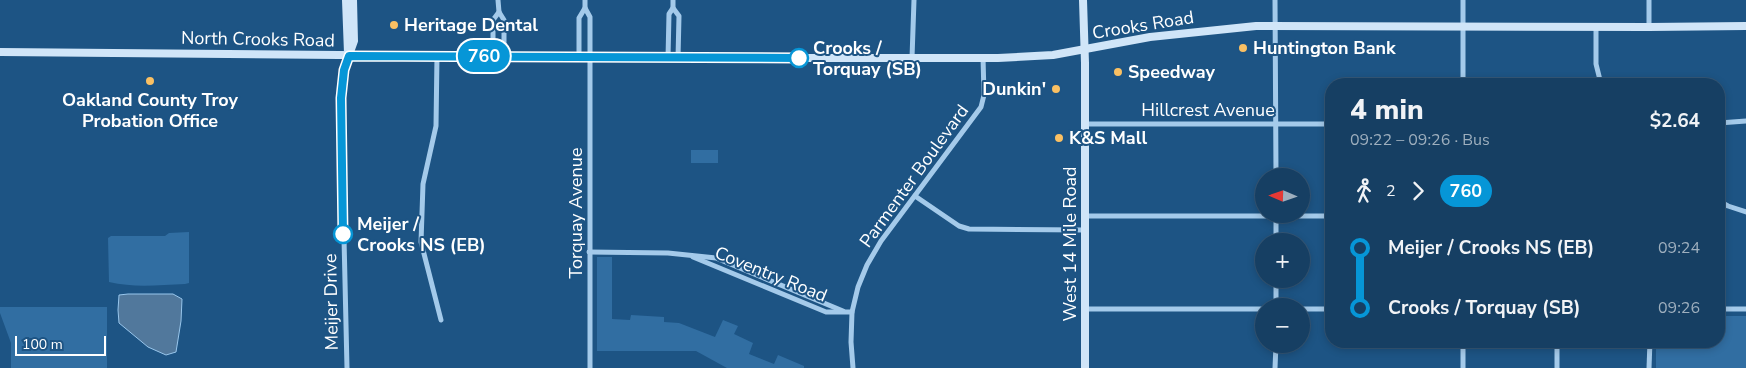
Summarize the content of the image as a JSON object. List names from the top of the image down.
{
  "streets": {
    "main road": ["Crooks Road", "North Crooks Road", "West 14 Mile Road"],
    "street": [
      "Hillcrest Avenue",
      "Parmenter Boulevard",
      "Torquay Avenue",
      "Coventry Road",
      "Meijer Drive"
    ]
  },
  "crossings": [
    ["Crooks Road", "North Crooks Road"],
    ["Crooks Road", "West 14 Mile Road"],
    ["North Crooks Road", "Parmenter Boulevard"],
    ["North Crooks Road", "Torquay Avenue"],
    ["North Crooks Road", "West 14 Mile Road"],
    ["North Crooks Road", "Meijer Drive"],
    ["Hillcrest Avenue", "West 14 Mile Road"],
    ["Parmenter Boulevard", "Coventry Road"],
    ["Torquay Avenue", "Coventry Road"]
  ],
  "places": [
    "Heritage Dental",
    "Huntington Bank",
    "Crooks / Torquay (SB)",
    "Speedway",
    "Oakland County Troy Probation Office",
    "Dunkin'",
    "K&S Mall",
    "Meijer / Crooks NS (EB)"
  ],
  "lines": ["bus line 760"],
  "scale_bar": "100 m",
  "north": "left",
  "page": {
    "on_map": "760",
    "heading": ["4 min", "09:22 – 09:26 · Bus", "$2.64"],
    "legs": ["2", "760"],
    "map_buttons": ["+", "−"],
    "list": [
      {
        "name": "Meijer / Crooks NS (EB)",
        "value": "09:24"
      },
      {
        "name": "Crooks / Torquay (SB)",
        "value": "09:26"
      }
    ],
    "scale": "100 m"
  }
}
